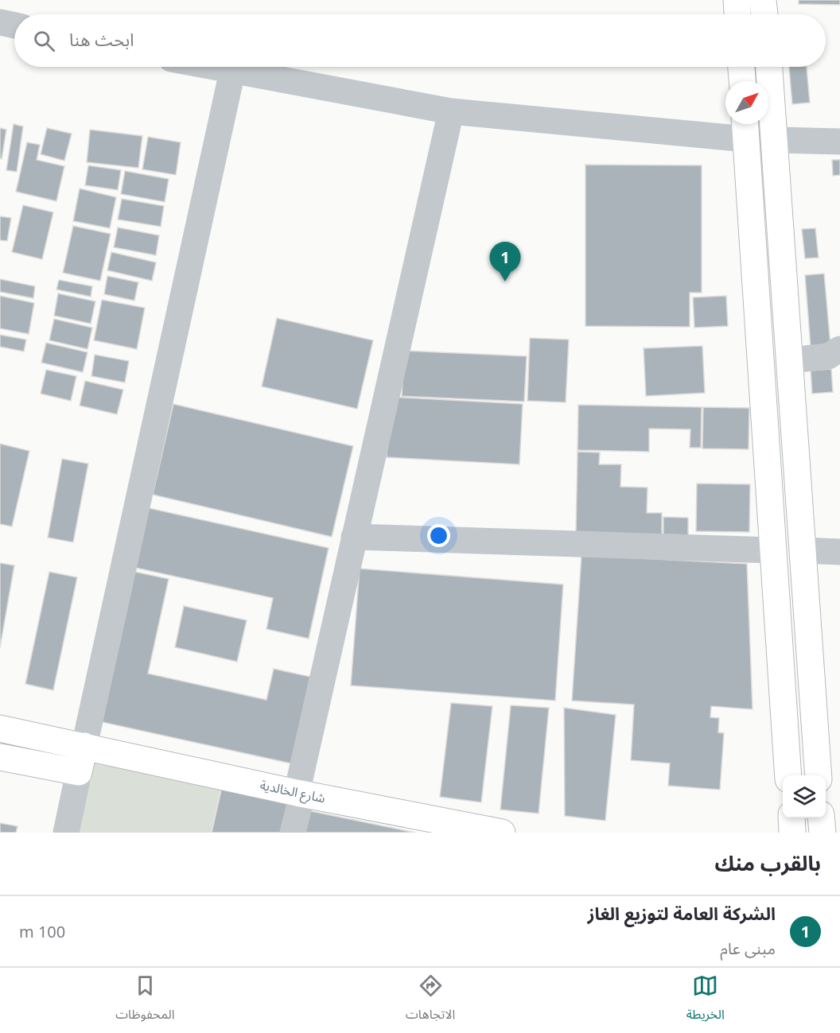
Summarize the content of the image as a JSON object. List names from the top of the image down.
{
  "streets": {
    "main road": ["شارع الخالدية"]
  },
  "north": "top right",
  "page": {
    "search": "ابحث هنا",
    "pins": "1",
    "heading": "بالقرب منك",
    "list": [
      {
        "mark": "1",
        "name": "الشركة العامة لتوزيع الغاز",
        "note": "مبنى عام",
        "value": "100 m"
      }
    ],
    "nav": ["الخريطة", "الاتجاهات", "المحفوظات"]
  }
}
